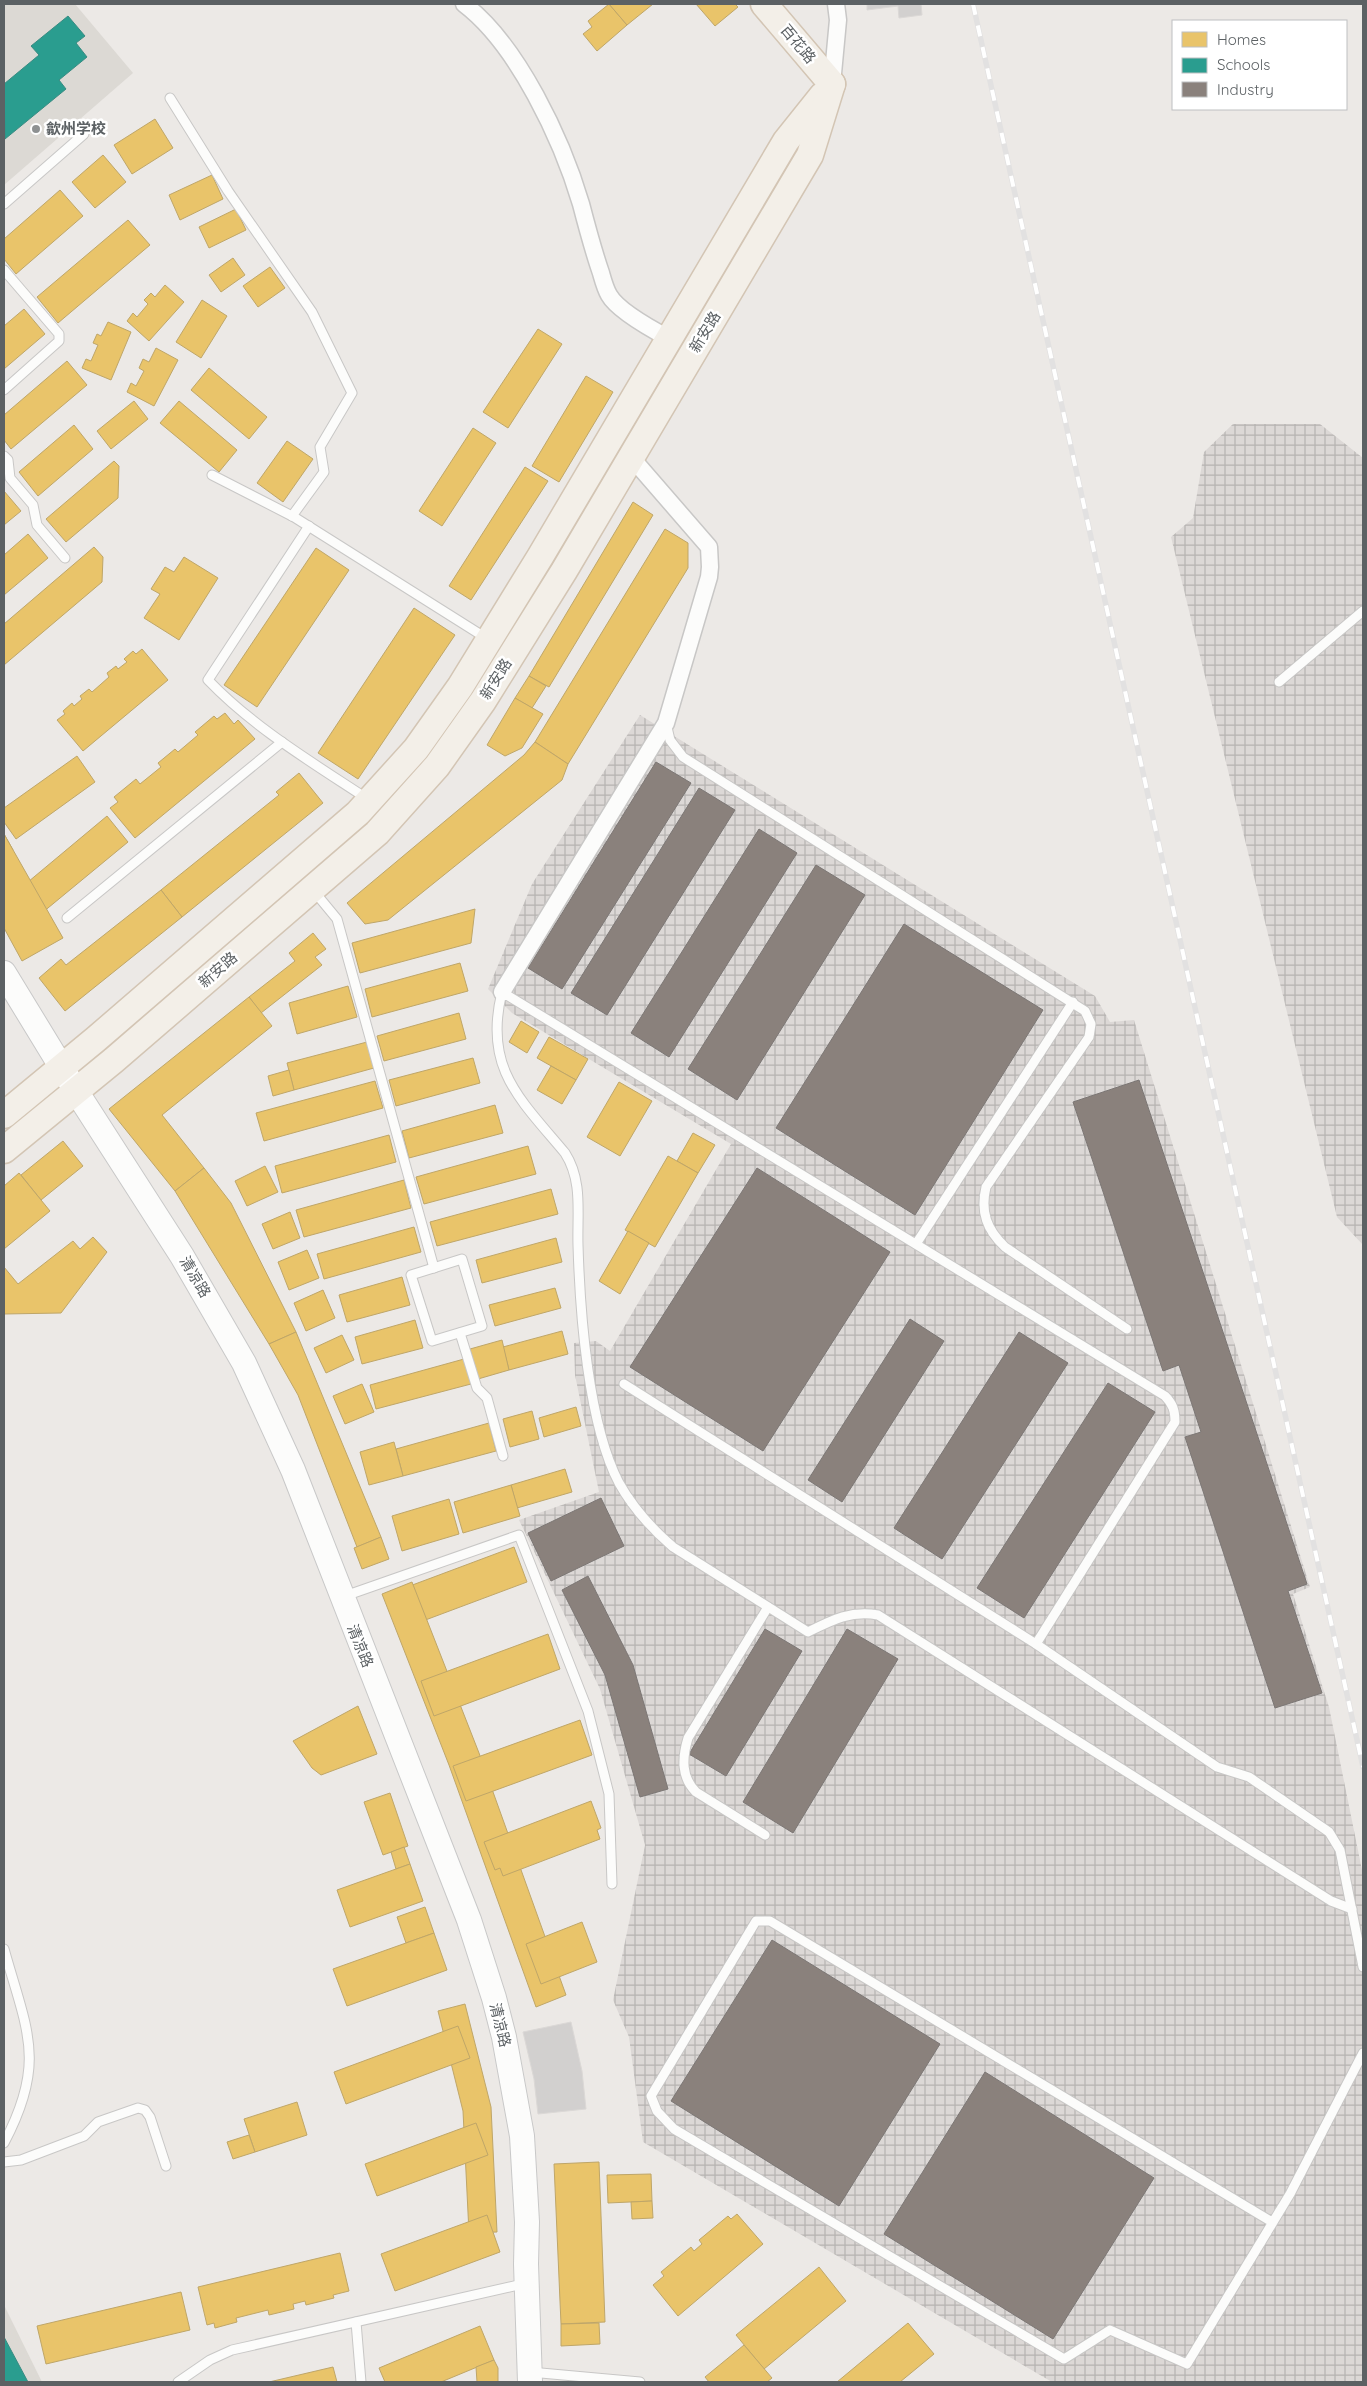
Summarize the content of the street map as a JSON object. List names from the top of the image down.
{
  "streets": {
    "main road": ["百花路", "新安路"],
    "street": ["清凉路"]
  },
  "crossings": [
    ["百花路", "新安路"],
    ["新安路", "清凉路"]
  ],
  "places": ["歙州学校"],
  "legend": ["Homes", "Schools", "Industry"]
}
